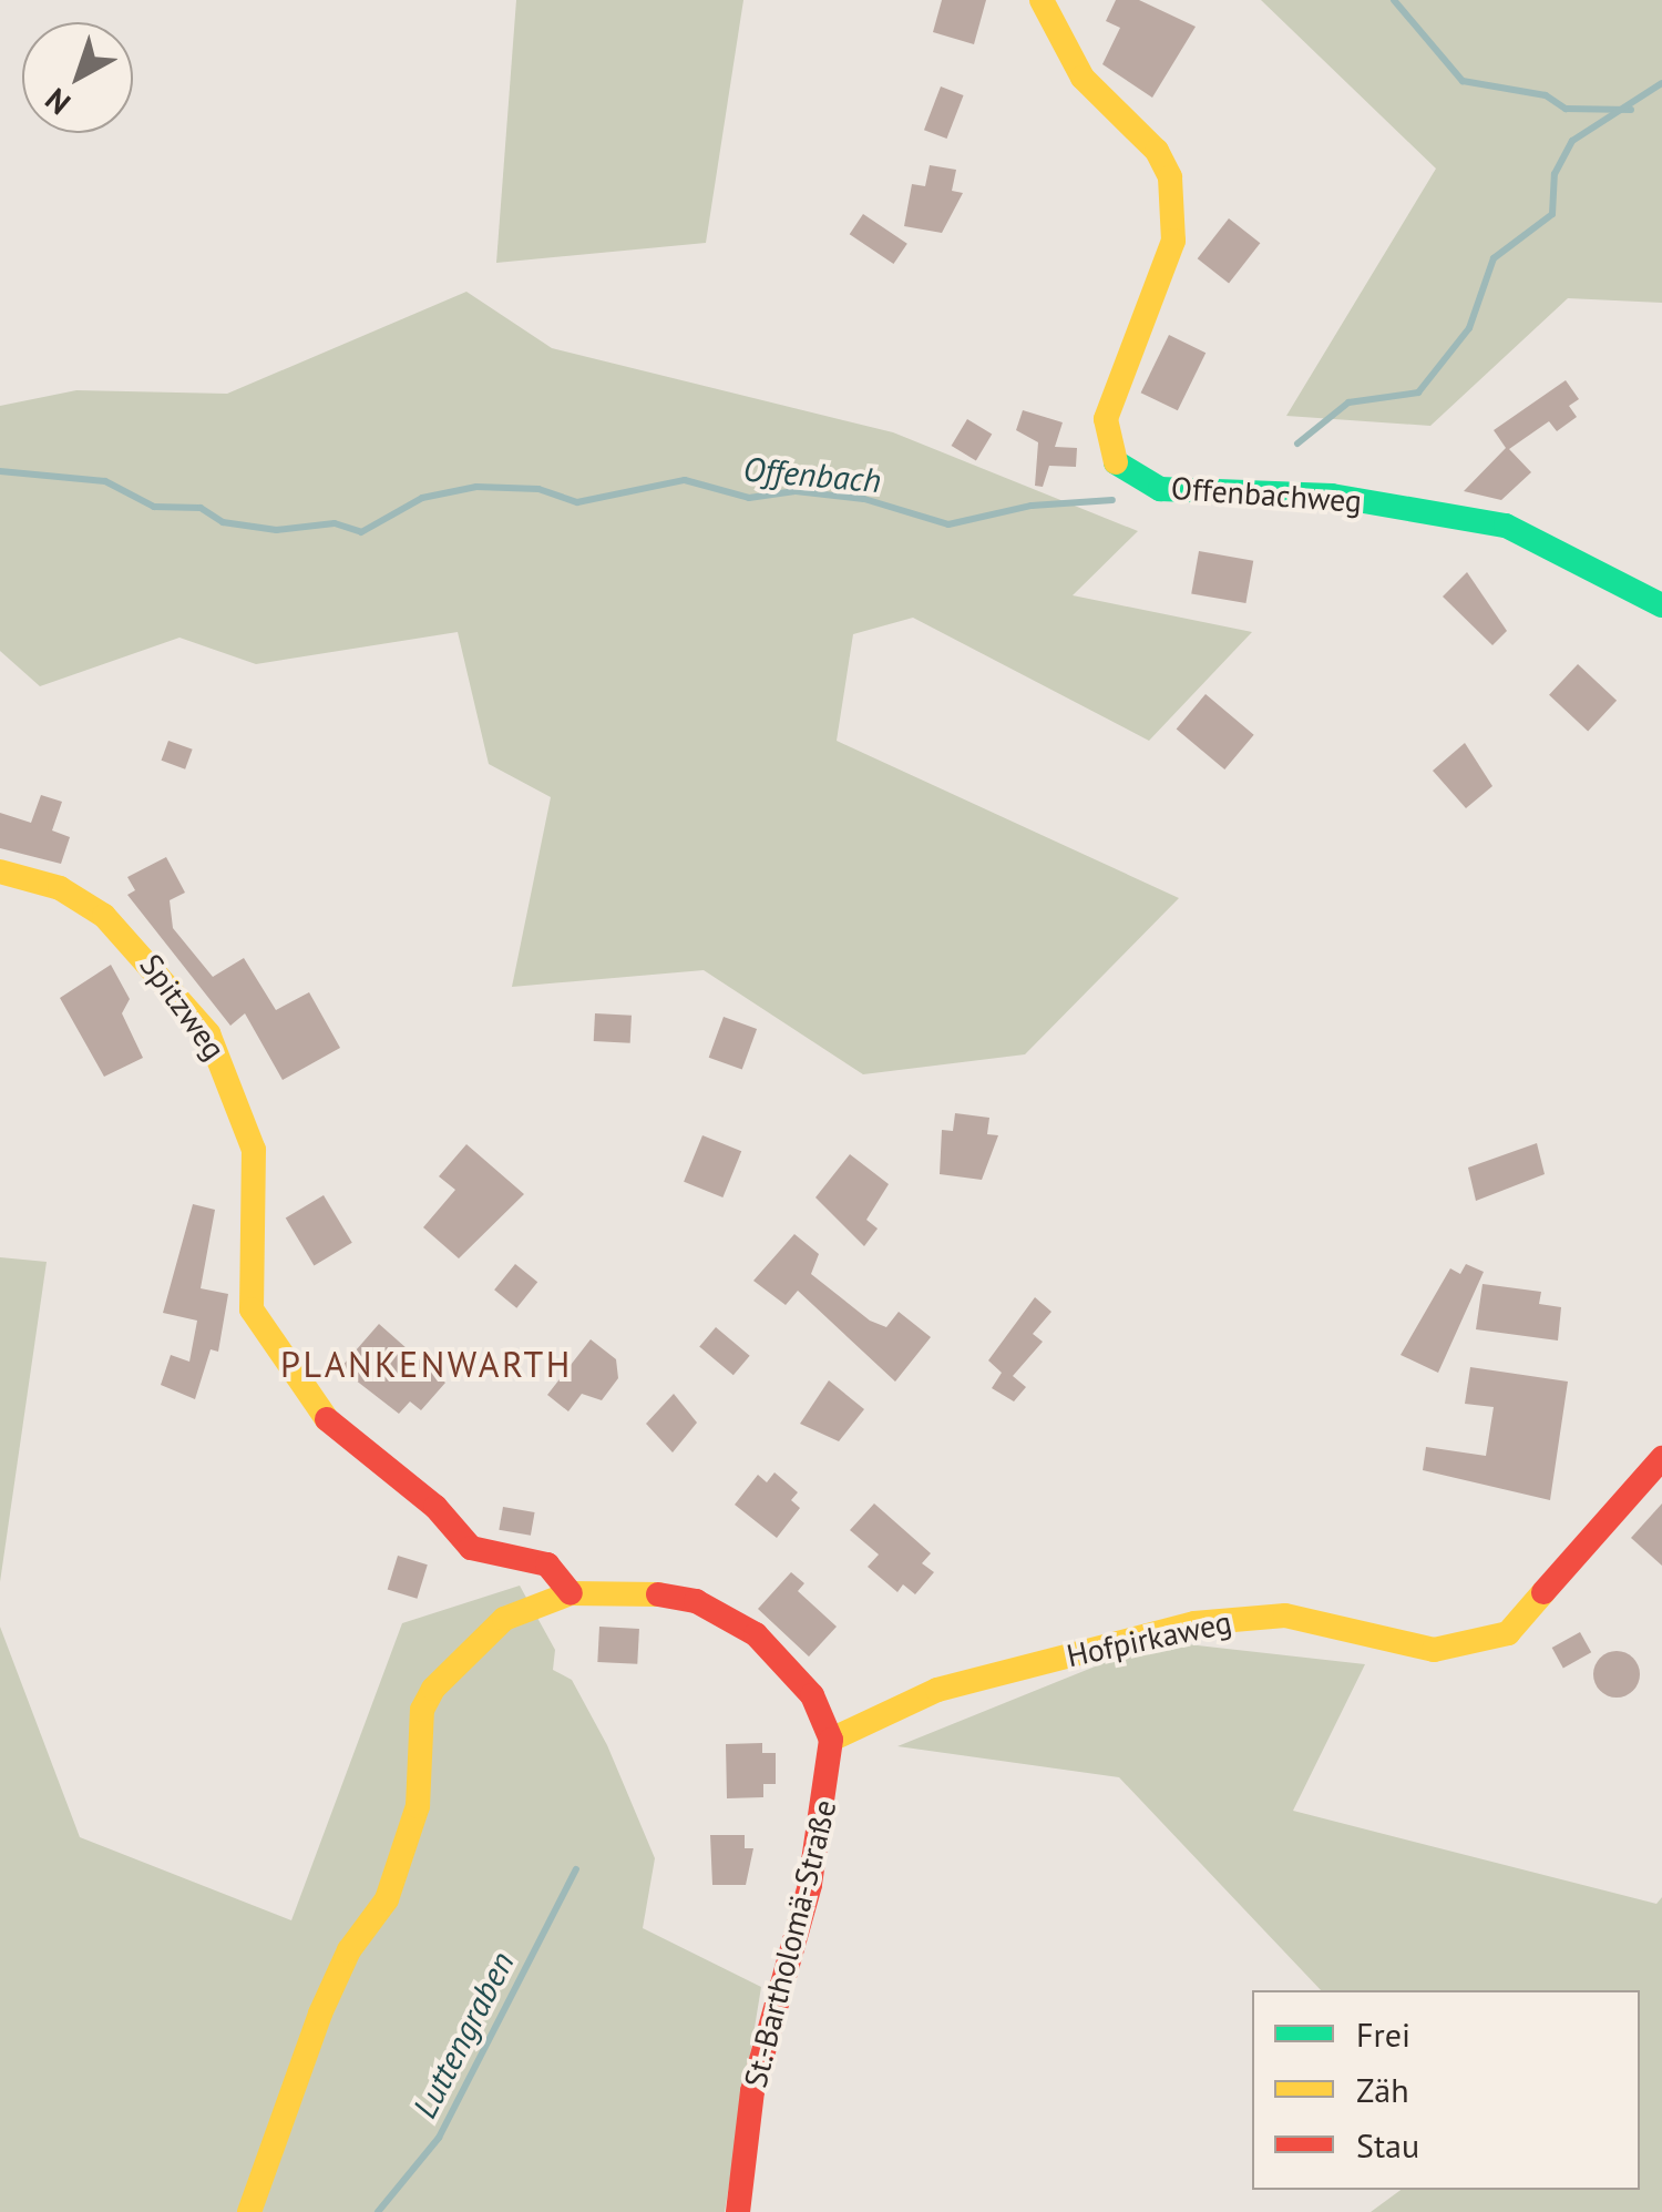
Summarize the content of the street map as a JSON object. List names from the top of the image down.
{
  "streets": {
    "street": [
      "Offenbachweg",
      "Spitzweg",
      "Hofpirkaweg",
      "St.-Bartholomä-Straße"
    ]
  },
  "crossings": [
    ["Hofpirkaweg", "St.-Bartholomä-Straße"]
  ],
  "districts": ["PLANKENWARTH"],
  "water": ["Offenbach", "Luttengraben"],
  "legend": ["Frei", "Zäh", "Stau"],
  "north": "bottom left"
}
